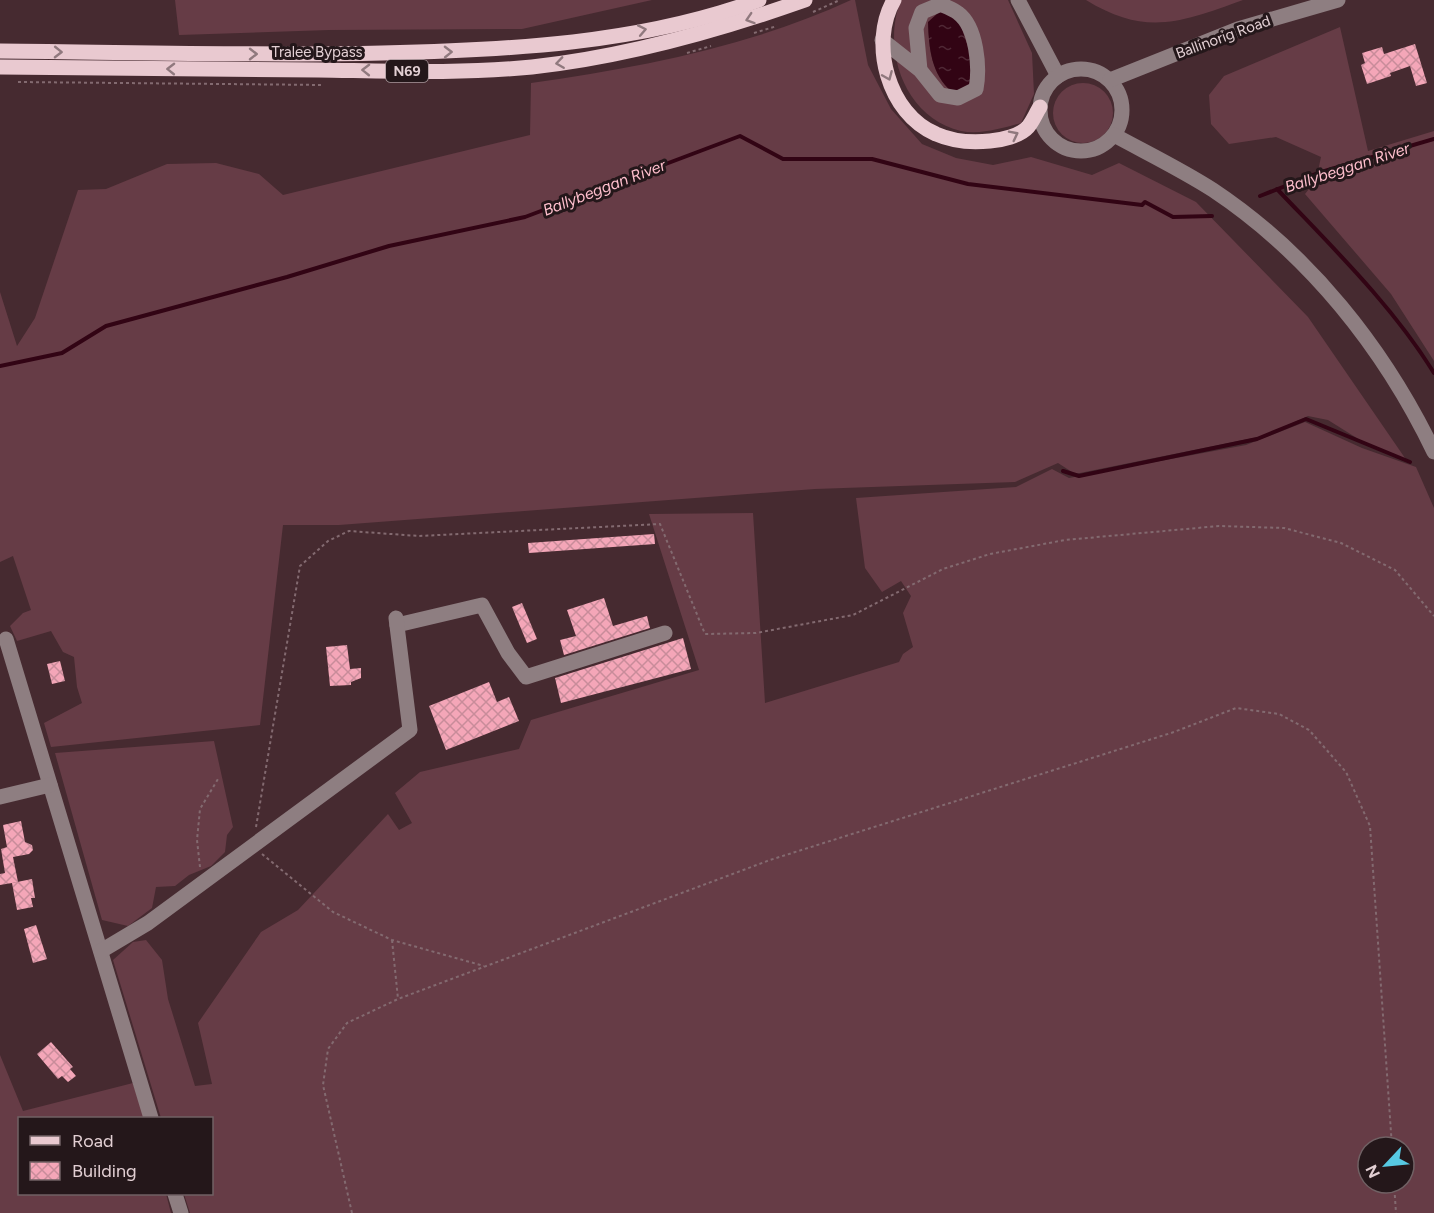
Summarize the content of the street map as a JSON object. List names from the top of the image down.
{
  "streets": {
    "main road": ["Tralee Bypass", "N69"],
    "street": ["Ballinorig Road"]
  },
  "water": ["Ballybeggan River"],
  "legend": ["Road", "Building"],
  "north": "bottom left"
}
